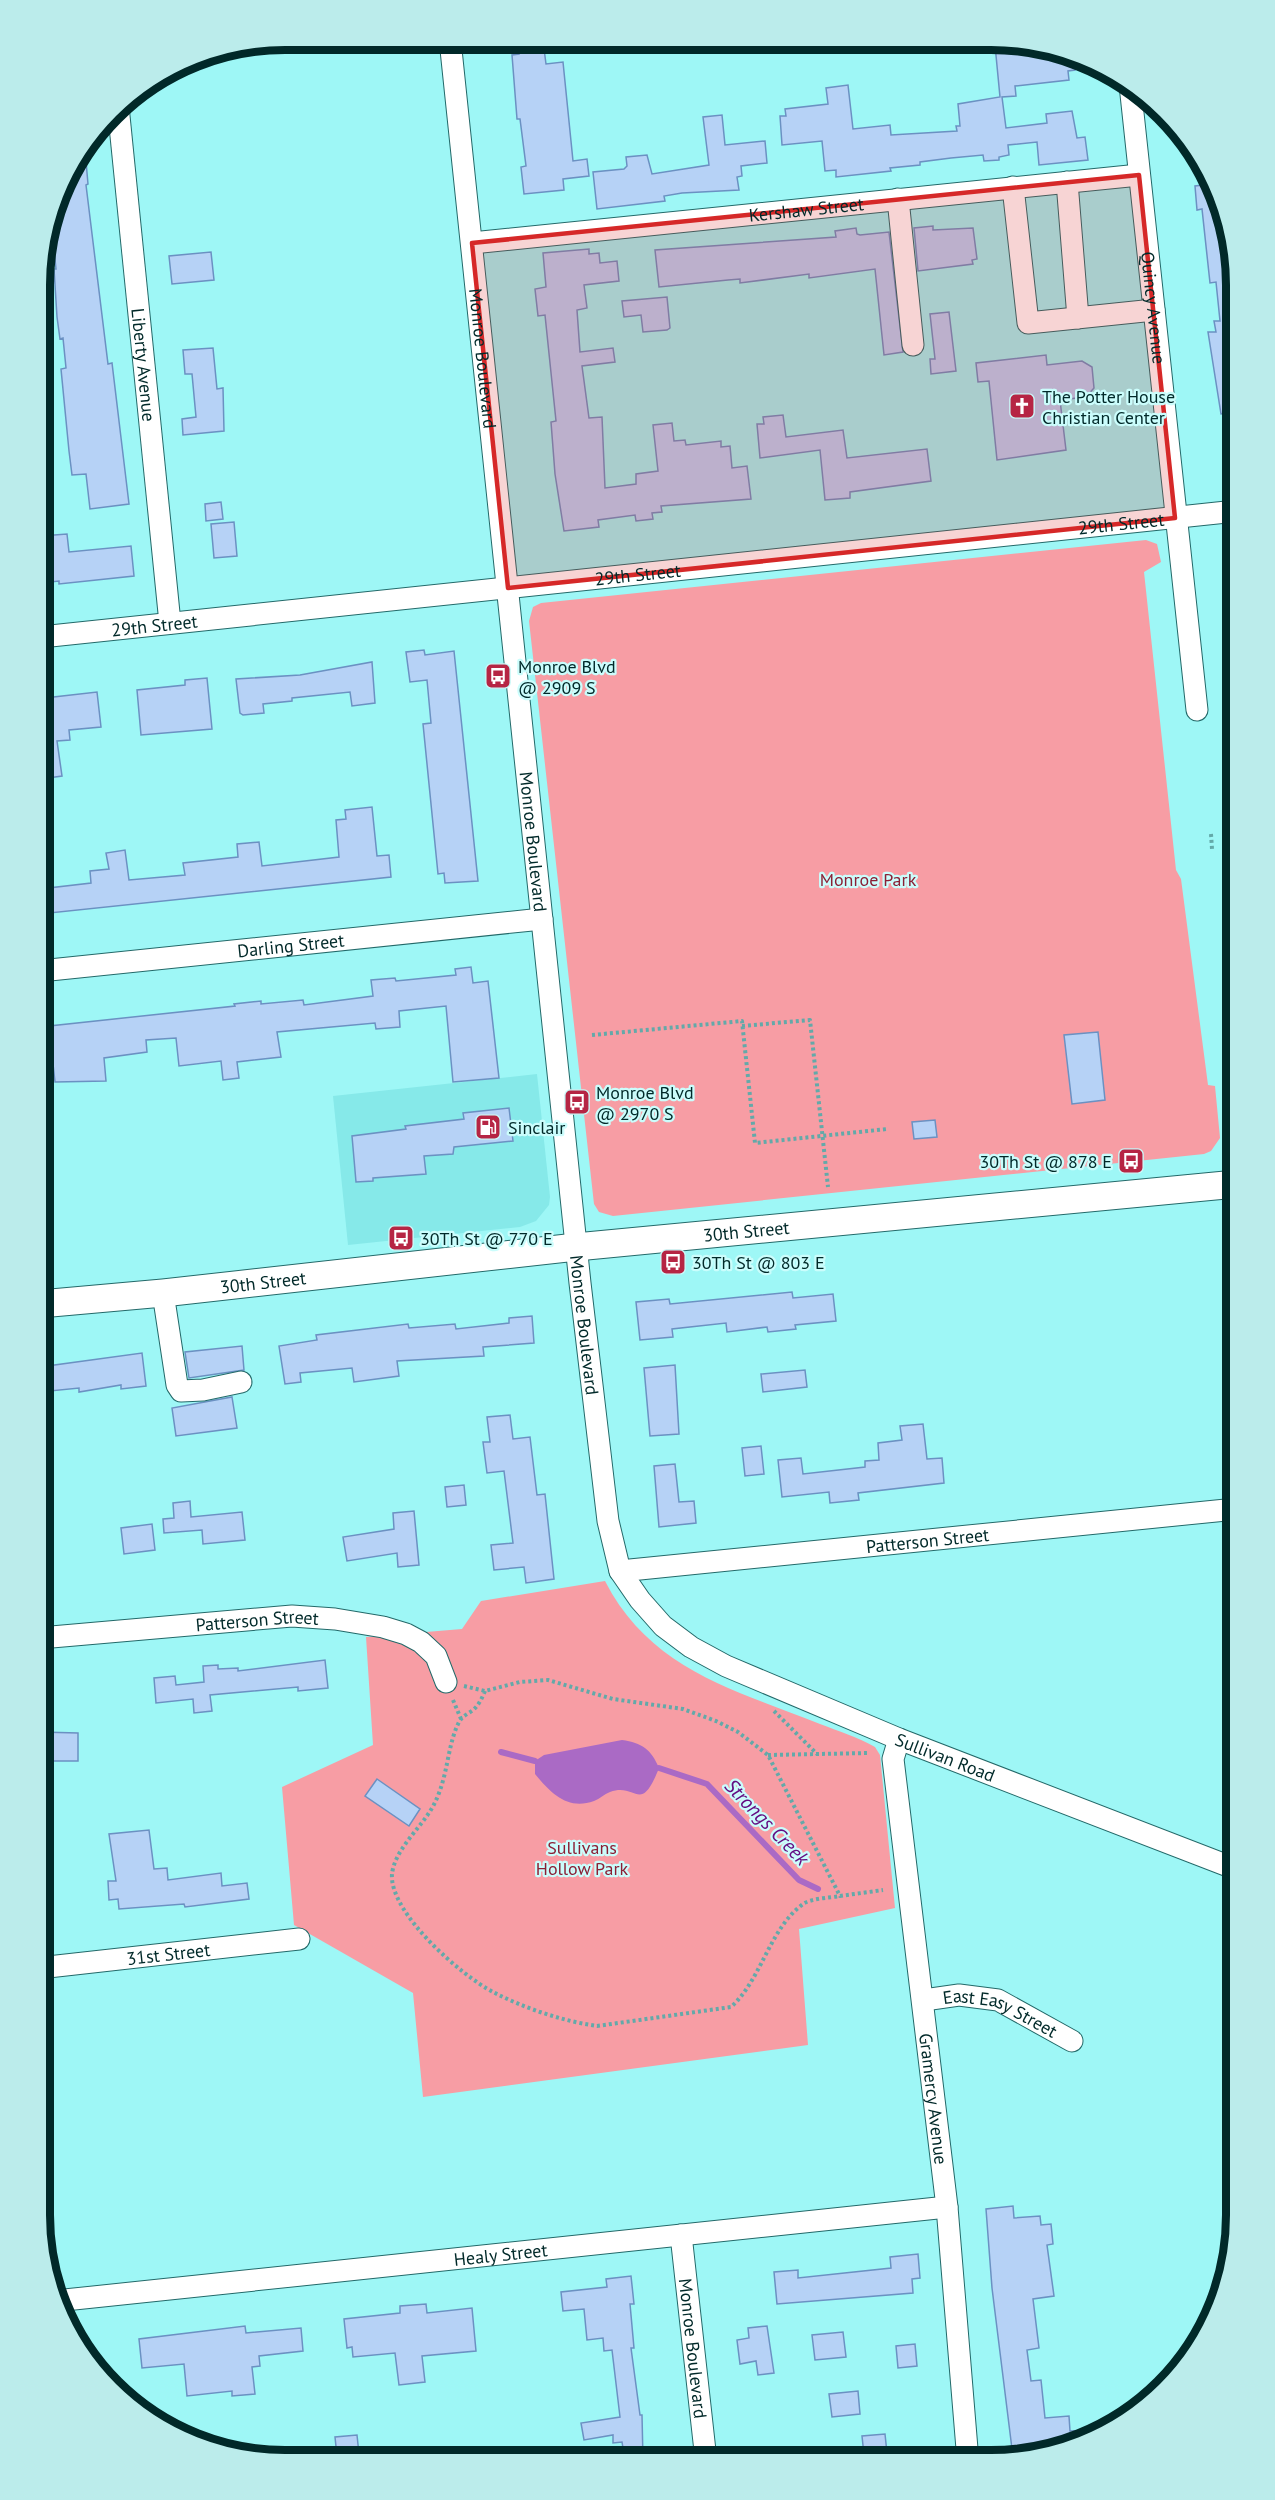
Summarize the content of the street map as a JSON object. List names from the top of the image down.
{
  "streets": {
    "main road": ["30th Street"],
    "street": [
      "Kershaw Street",
      "Quincy Avenue",
      "Monroe Boulevard",
      "Liberty Avenue",
      "29th Street",
      "Darling Street",
      "Patterson Street",
      "Sullivan Road",
      "31st Street",
      "East Easy Street",
      "Gramercy Avenue",
      "Healy Street"
    ]
  },
  "crossings": [
    ["Kershaw Street", "Quincy Avenue"],
    ["Kershaw Street", "Monroe Boulevard"],
    ["Quincy Avenue", "29th Street"],
    ["Monroe Boulevard", "29th Street"],
    ["Monroe Boulevard", "Darling Street"],
    ["Monroe Boulevard", "30th Street"],
    ["Monroe Boulevard", "Patterson Street"],
    ["Monroe Boulevard", "Sullivan Road"],
    ["Monroe Boulevard", "Healy Street"],
    ["Liberty Avenue", "29th Street"],
    ["Sullivan Road", "Gramercy Avenue"],
    ["East Easy Street", "Gramercy Avenue"],
    ["Gramercy Avenue", "Healy Street"]
  ],
  "water": ["Strongs Creek"],
  "parks": ["Monroe Park", "Sullivans Hollow Park"],
  "places": {
    "church": ["The Potter House Christian Center"],
    "bus stop": [
      "Monroe Blvd @ 2909 S",
      "Monroe Blvd @ 2970 S",
      "30Th St @ 878 E",
      "30Th St @ 770 E",
      "30Th St @ 803 E"
    ],
    "fuel station": ["Sinclair"]
  }
}
